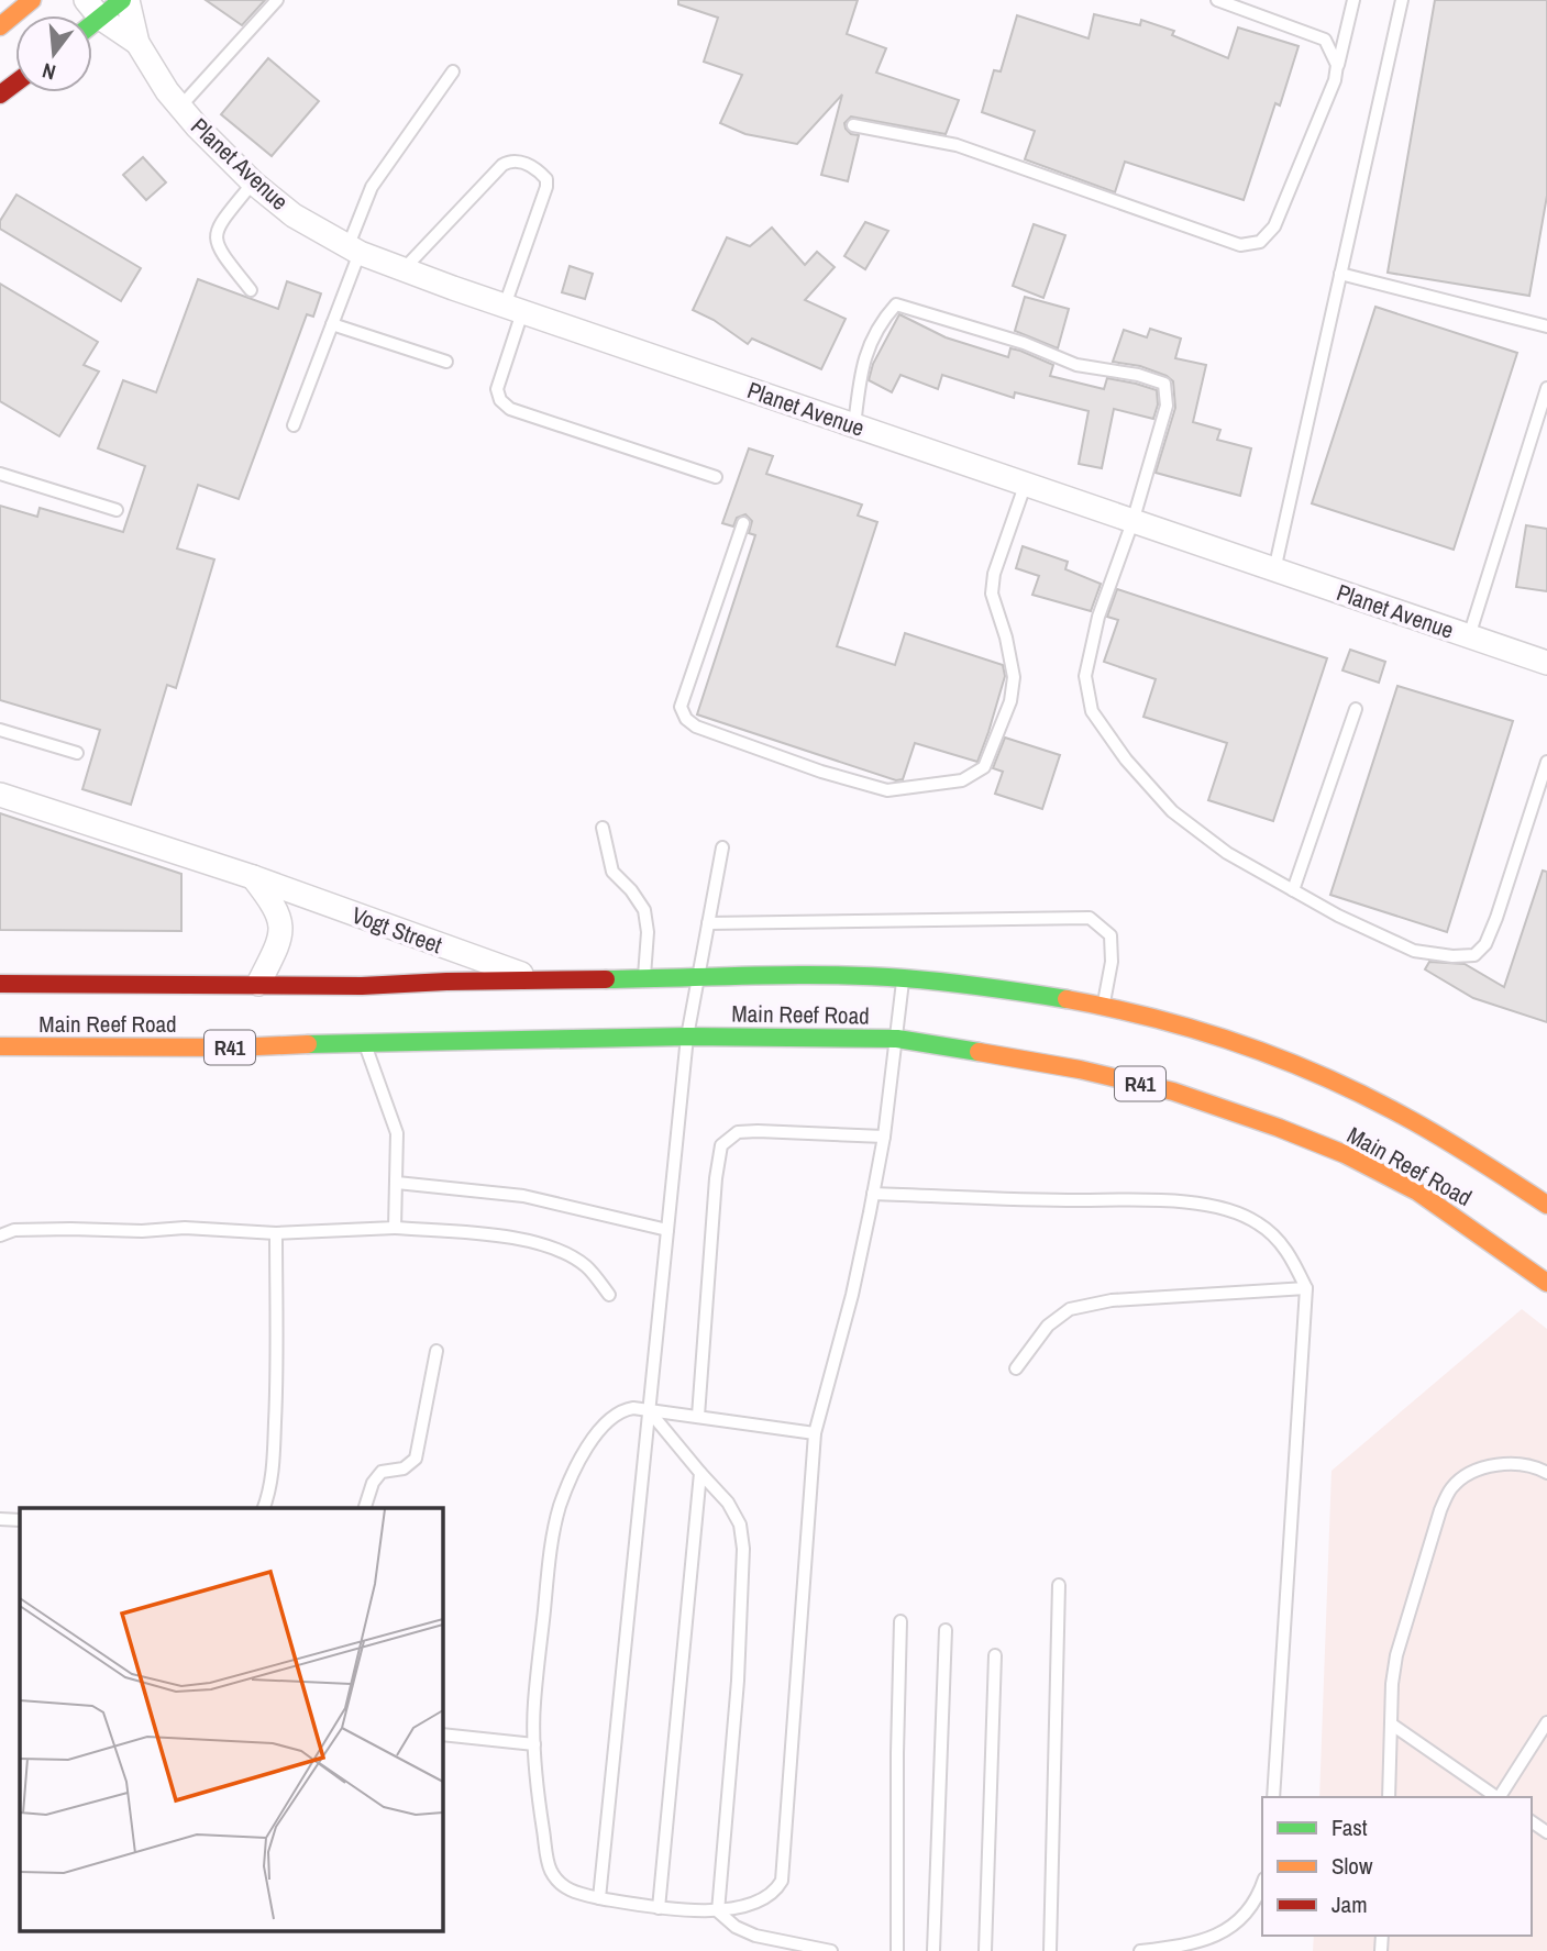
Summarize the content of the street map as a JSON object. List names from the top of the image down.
{
  "streets": {
    "main road": ["Main Reef Road", "R41"],
    "street": ["Planet Avenue", "Vogt Street"]
  },
  "crossings": [
    ["Vogt Street", "Main Reef Road"]
  ],
  "legend": ["Fast", "Slow", "Jam"],
  "north": "bottom"
}
